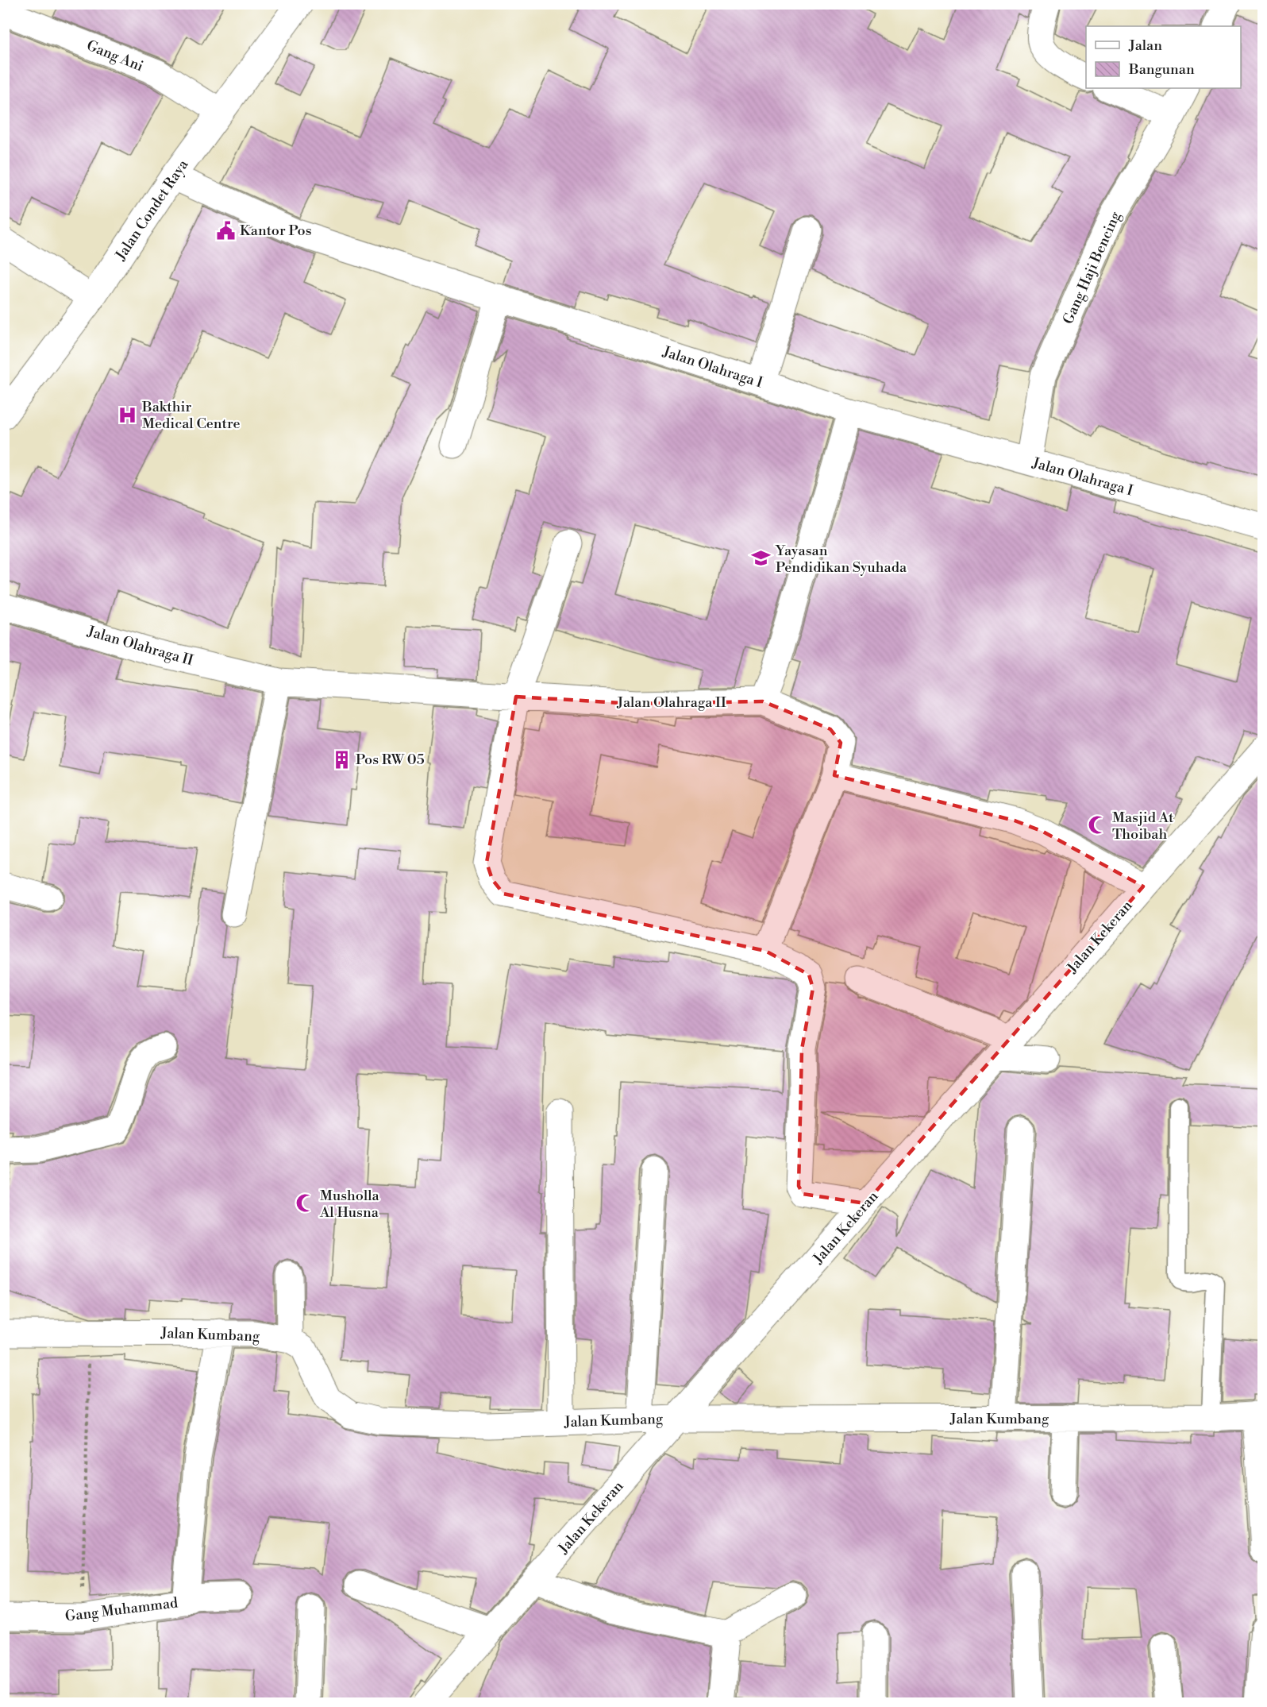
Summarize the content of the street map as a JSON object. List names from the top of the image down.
{
  "streets": {
    "street": [
      "Gang Ani",
      "Jalan Condet Raya",
      "Gang Haji Bencing",
      "Jalan Olahraga I",
      "Jalan Olahraga II",
      "Jalan Kekeran",
      "Jalan Kumbang",
      "Gang Muhammad"
    ]
  },
  "crossings": [
    ["Gang Ani", "Jalan Condet Raya"],
    ["Jalan Condet Raya", "Jalan Olahraga I"],
    ["Gang Haji Bencing", "Jalan Olahraga I"],
    ["Jalan Kekeran", "Jalan Kumbang"]
  ],
  "places": {
    "public building": ["Kantor Pos"],
    "hospital": ["Bakthir Medical Centre"],
    "school or university": ["Yayasan Pendidikan Syuhada"],
    "building": ["Pos RW 05"],
    "mosque": ["Masjid At Thoibah", "Musholla Al Husna"]
  },
  "legend": ["Jalan", "Bangunan"]
}
